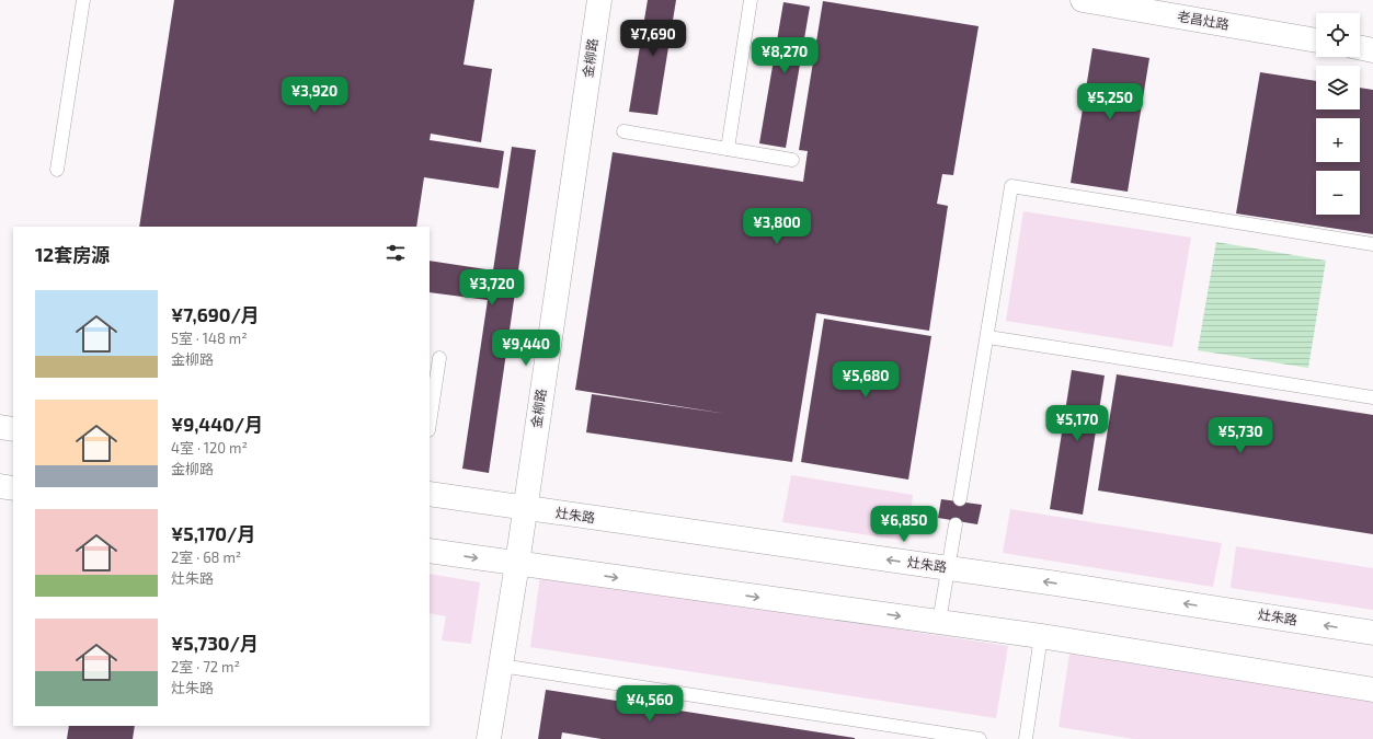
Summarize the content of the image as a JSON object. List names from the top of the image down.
{
  "streets": {
    "main road": ["老昌灶路", "金柳路", "灶朱路"]
  },
  "crossings": [
    ["金柳路", "灶朱路"]
  ],
  "page": {
    "map_buttons": ["+", "−"],
    "price": [
      "¥7,690",
      "¥8,270",
      "¥3,920",
      "¥5,250",
      "¥3,800",
      "¥3,720",
      "¥9,440",
      "¥5,680",
      "¥5,170",
      "¥5,730",
      "¥6,850",
      "¥4,560"
    ],
    "heading": "12套房源",
    "list": [
      {
        "name": "¥7,690/月",
        "note": "5室 · 148 m² · 金柳路"
      },
      {
        "name": "¥9,440/月",
        "note": "4室 · 120 m² · 金柳路"
      },
      {
        "name": "¥5,170/月",
        "note": "2室 · 68 m² · 灶朱路"
      },
      {
        "name": "¥5,730/月",
        "note": "2室 · 72 m² · 灶朱路"
      }
    ]
  }
}
